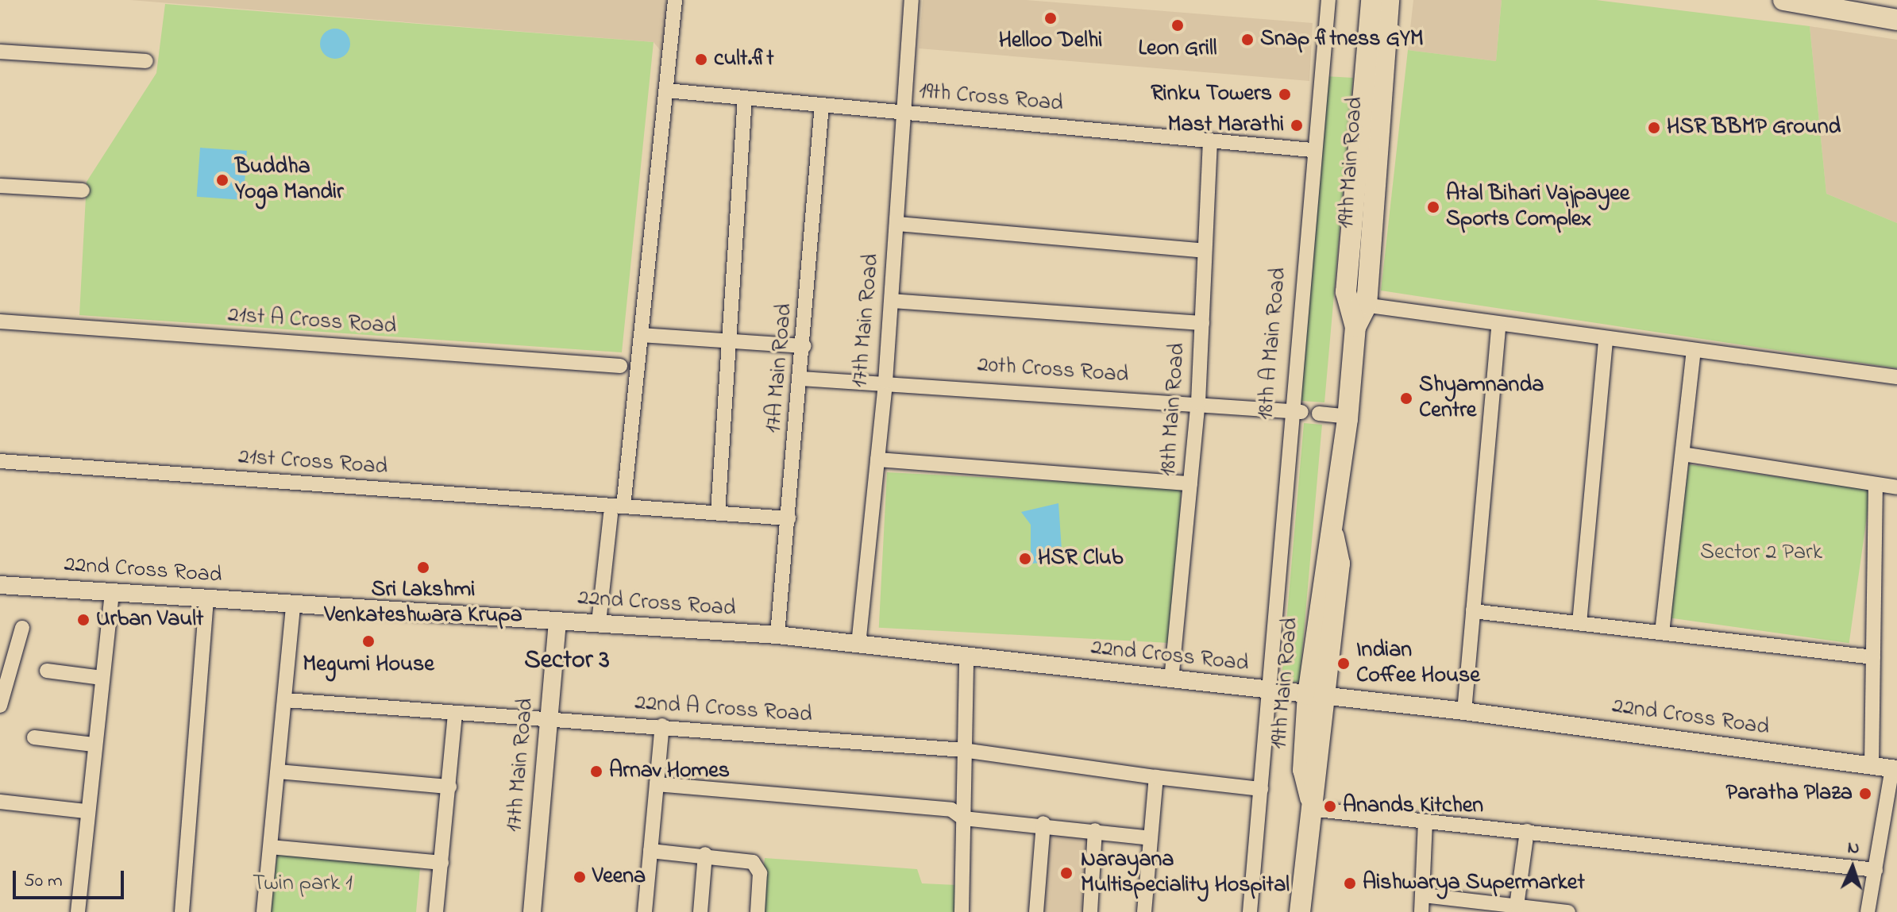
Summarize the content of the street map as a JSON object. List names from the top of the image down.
{
  "streets": {
    "main road": ["19th Main Road"],
    "street": [
      "19th Cross Road",
      "17th Main Road",
      "21st A Cross Road",
      "18th A Main Road",
      "17A Main Road",
      "20th Cross Road",
      "18th Main Road",
      "21st Cross Road",
      "22nd Cross Road",
      "22nd A Cross Road"
    ]
  },
  "crossings": [
    ["19th Cross Road", "17th Main Road"],
    ["19th Cross Road", "18th A Main Road"],
    ["19th Cross Road", "17A Main Road"],
    ["19th Cross Road", "18th Main Road"],
    ["19th Main Road", "22nd Cross Road"],
    ["17th Main Road", "20th Cross Road"],
    ["17th Main Road", "22nd Cross Road"],
    ["17th Main Road", "22nd A Cross Road"],
    ["18th A Main Road", "20th Cross Road"],
    ["18th A Main Road", "22nd Cross Road"],
    ["17A Main Road", "20th Cross Road"],
    ["17A Main Road", "21st Cross Road"],
    ["17A Main Road", "22nd Cross Road"],
    ["20th Cross Road", "18th Main Road"],
    ["18th Main Road", "22nd Cross Road"]
  ],
  "districts": ["Sector 3"],
  "parks": ["Sector 2 Park", "Twin park 1"],
  "places": [
    "Helloo Delhi",
    "Leon Grill",
    "Snap fitness GYM",
    "cult.fit",
    "Rinku Towers",
    "Mast Marathi",
    "HSR BBMP Ground",
    "Buddha Yoga Mandir",
    "Atal Bihari Vajpayee Sports Complex",
    "Shyamnanda Centre",
    "HSR Club",
    "Sri Lakshmi Venkateshwara Krupa",
    "Urban Vault",
    "Megumi House",
    "Indian Coffee House",
    "Arnav Homes",
    "Paratha Plaza",
    "Anands Kitchen",
    "Narayana Multispeciality Hospital",
    "Veena",
    "Aishwarya Supermarket"
  ],
  "scale_bar": "50 m",
  "north": "top"
}
